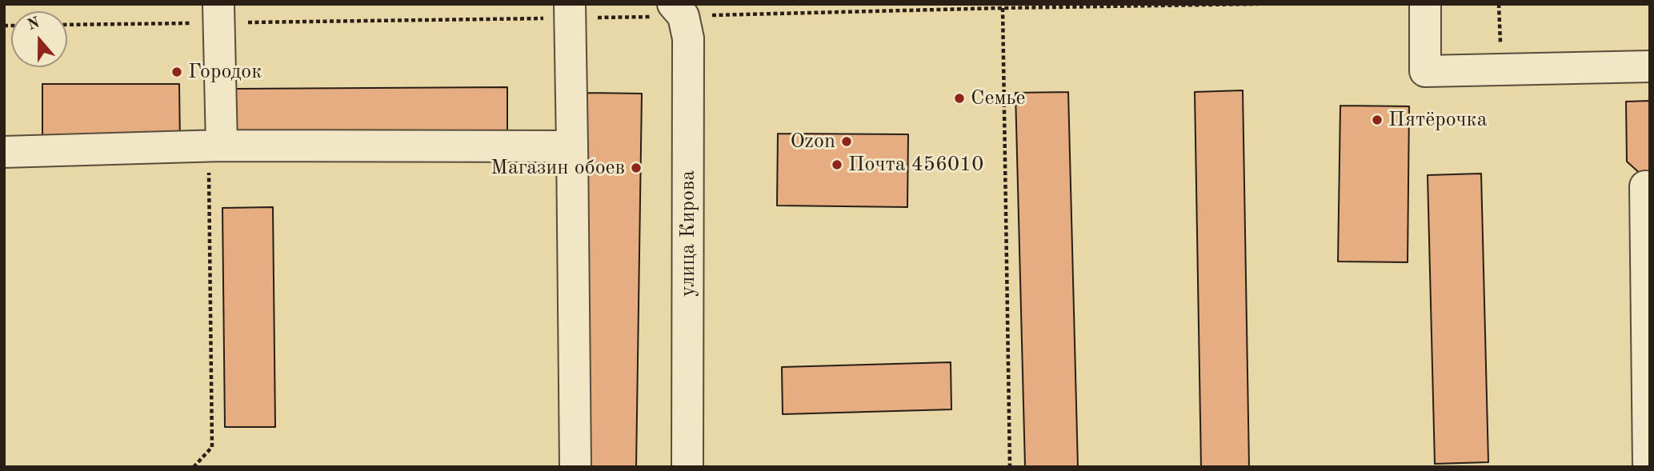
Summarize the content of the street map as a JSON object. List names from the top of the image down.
{
  "streets": {
    "street": ["улица Кирова"]
  },
  "places": [
    "Городок",
    "Семье",
    "Пятёрочка",
    "Ozon",
    "Почта 456010",
    "Магазин обоев"
  ],
  "north": "top"
}
